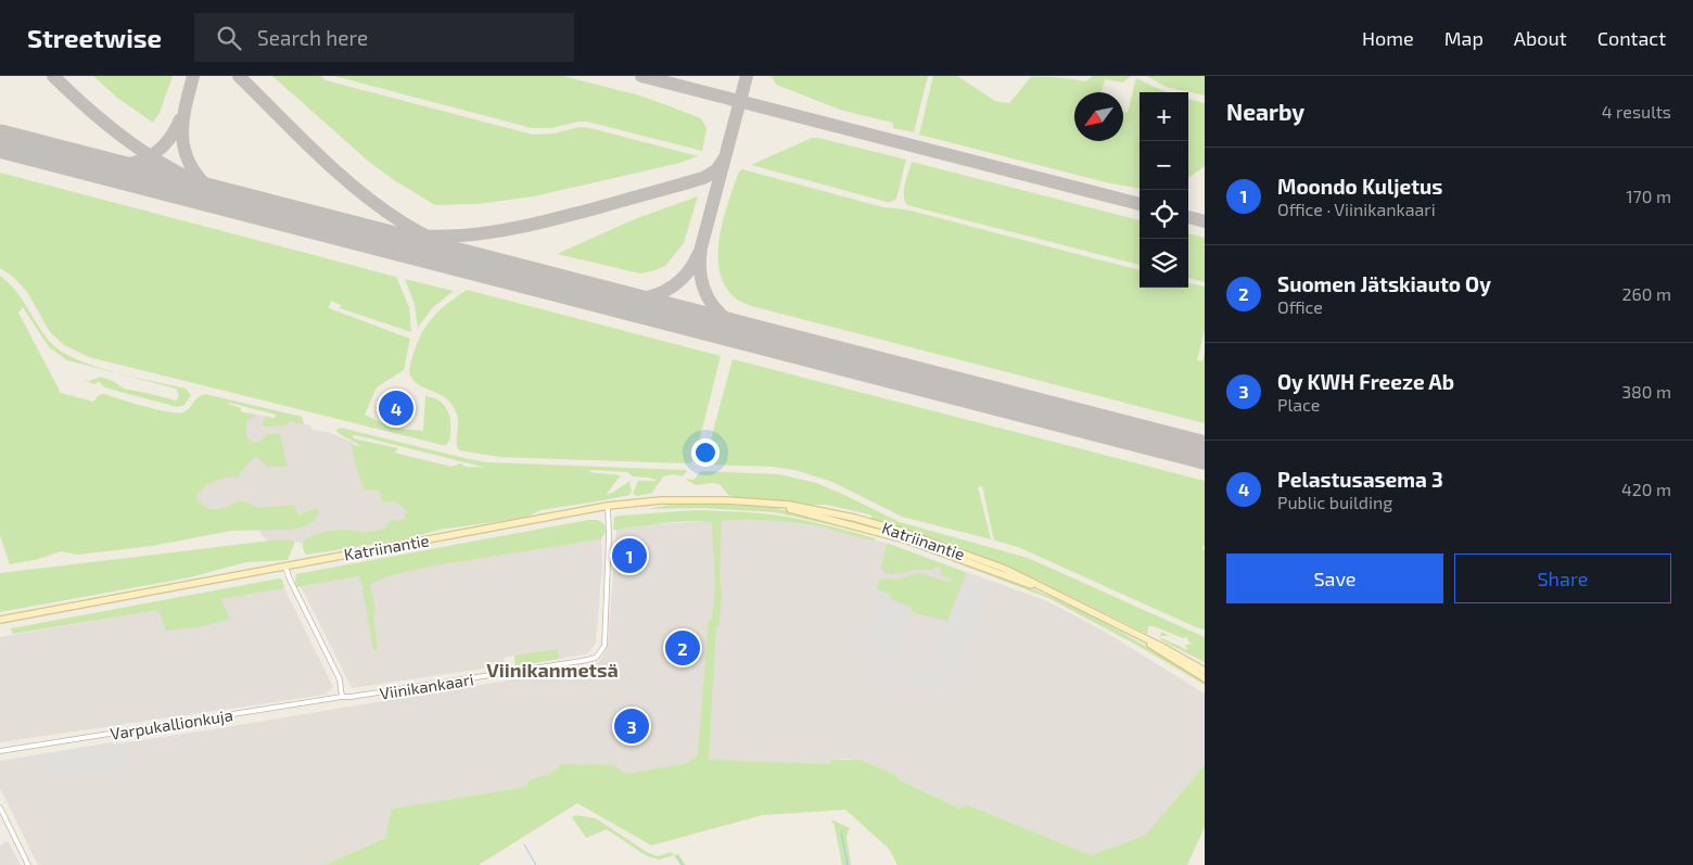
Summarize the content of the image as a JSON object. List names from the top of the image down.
{
  "streets": {
    "main road": ["Katriinantie"],
    "street": ["Viinikankaari", "Varpukallionkuja"]
  },
  "crossings": [
    ["Katriinantie", "Viinikankaari"],
    ["Viinikankaari", "Varpukallionkuja"]
  ],
  "districts": ["Viinikanmetsä"],
  "north": "bottom left",
  "page": {
    "header": "Streetwise",
    "search": "Search here",
    "nav": [
      "Home",
      "Map",
      "About",
      "Contact"
    ],
    "heading": ["Nearby", "4 results"],
    "map_buttons": ["+", "−"],
    "list": [
      {
        "mark": "1",
        "name": "Moondo Kuljetus",
        "note": "Office · Viinikankaari",
        "value": "170 m"
      },
      {
        "mark": "2",
        "name": "Suomen Jätskiauto Oy",
        "note": "Office",
        "value": "260 m"
      },
      {
        "mark": "3",
        "name": "Oy KWH Freeze Ab",
        "note": "Place",
        "value": "380 m"
      },
      {
        "mark": "4",
        "name": "Pelastusasema 3",
        "note": "Public building",
        "value": "420 m"
      }
    ],
    "pins": [
      "4",
      "1",
      "2",
      "3"
    ],
    "buttons": ["Save", "Share"]
  }
}
